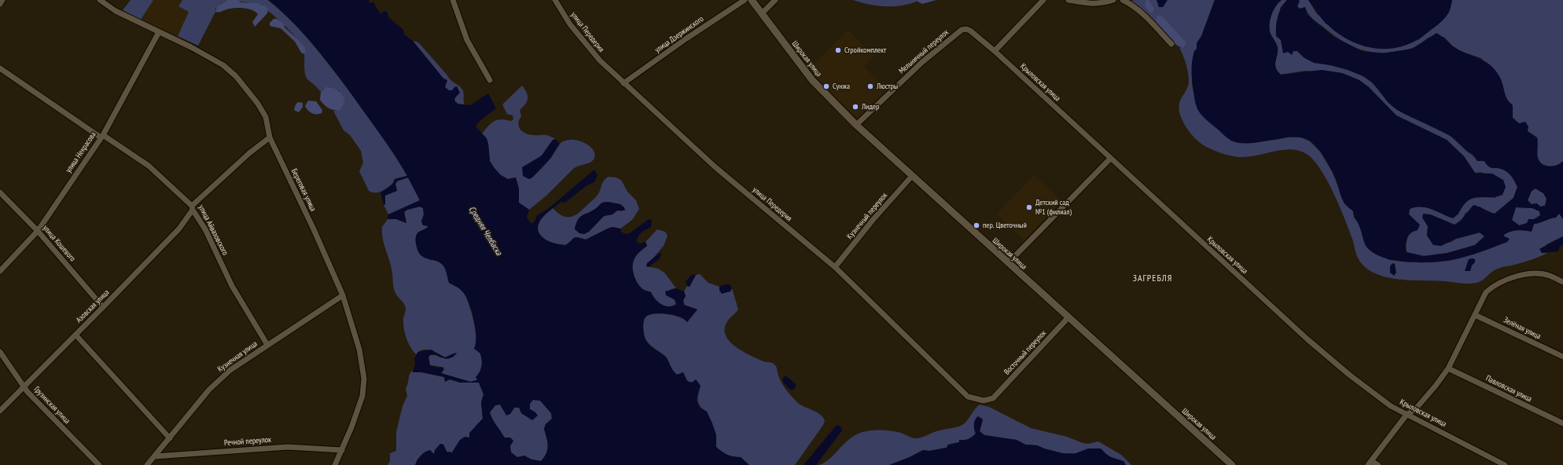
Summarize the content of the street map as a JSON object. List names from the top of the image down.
{
  "streets": {
    "street": [
      "улица Передерия",
      "улица Дзержинского",
      "Мельничный переулок",
      "Широкая улица",
      "Крыловская улица",
      "улица Некрасова",
      "Береговая улица",
      "Кузнечный переулок",
      "улица Айвазовского",
      "улица Кошевого",
      "Азовская улица",
      "Зелёная улица",
      "Восточный переулок",
      "Кузнечная улица",
      "Павловская улица",
      "Грузинская улица",
      "Речной переулок"
    ]
  },
  "crossings": [
    ["улица Передерия", "улица Дзержинского"],
    ["улица Передерия", "Кузнечный переулок"],
    ["улица Передерия", "Восточный переулок"],
    ["Мельничный переулок", "Широкая улица"],
    ["Мельничный переулок", "Крыловская улица"],
    ["Широкая улица", "Кузнечный переулок"],
    ["Широкая улица", "Восточный переулок"],
    ["улица Некрасова", "Береговая улица"],
    ["улица Некрасова", "улица Айвазовского"],
    ["улица Некрасова", "улица Кошевого"],
    ["Береговая улица", "Азовская улица"],
    ["Береговая улица", "Кузнечная улица"],
    ["Береговая улица", "Речной переулок"],
    ["улица Айвазовского", "Азовская улица"],
    ["улица Айвазовского", "Кузнечная улица"],
    ["улица Кошевого", "Азовская улица"],
    ["Азовская улица", "Грузинская улица"],
    ["Кузнечная улица", "Речной переулок"]
  ],
  "districts": ["ЗАГРЕБЛЯ"],
  "water": ["Средняя Челбаска"],
  "places": [
    "Стройкомплект",
    "Сунжа",
    "Люстры",
    "Лидер",
    "Детский сад №1 (филиал)",
    "пер. Цветочный"
  ]
}
